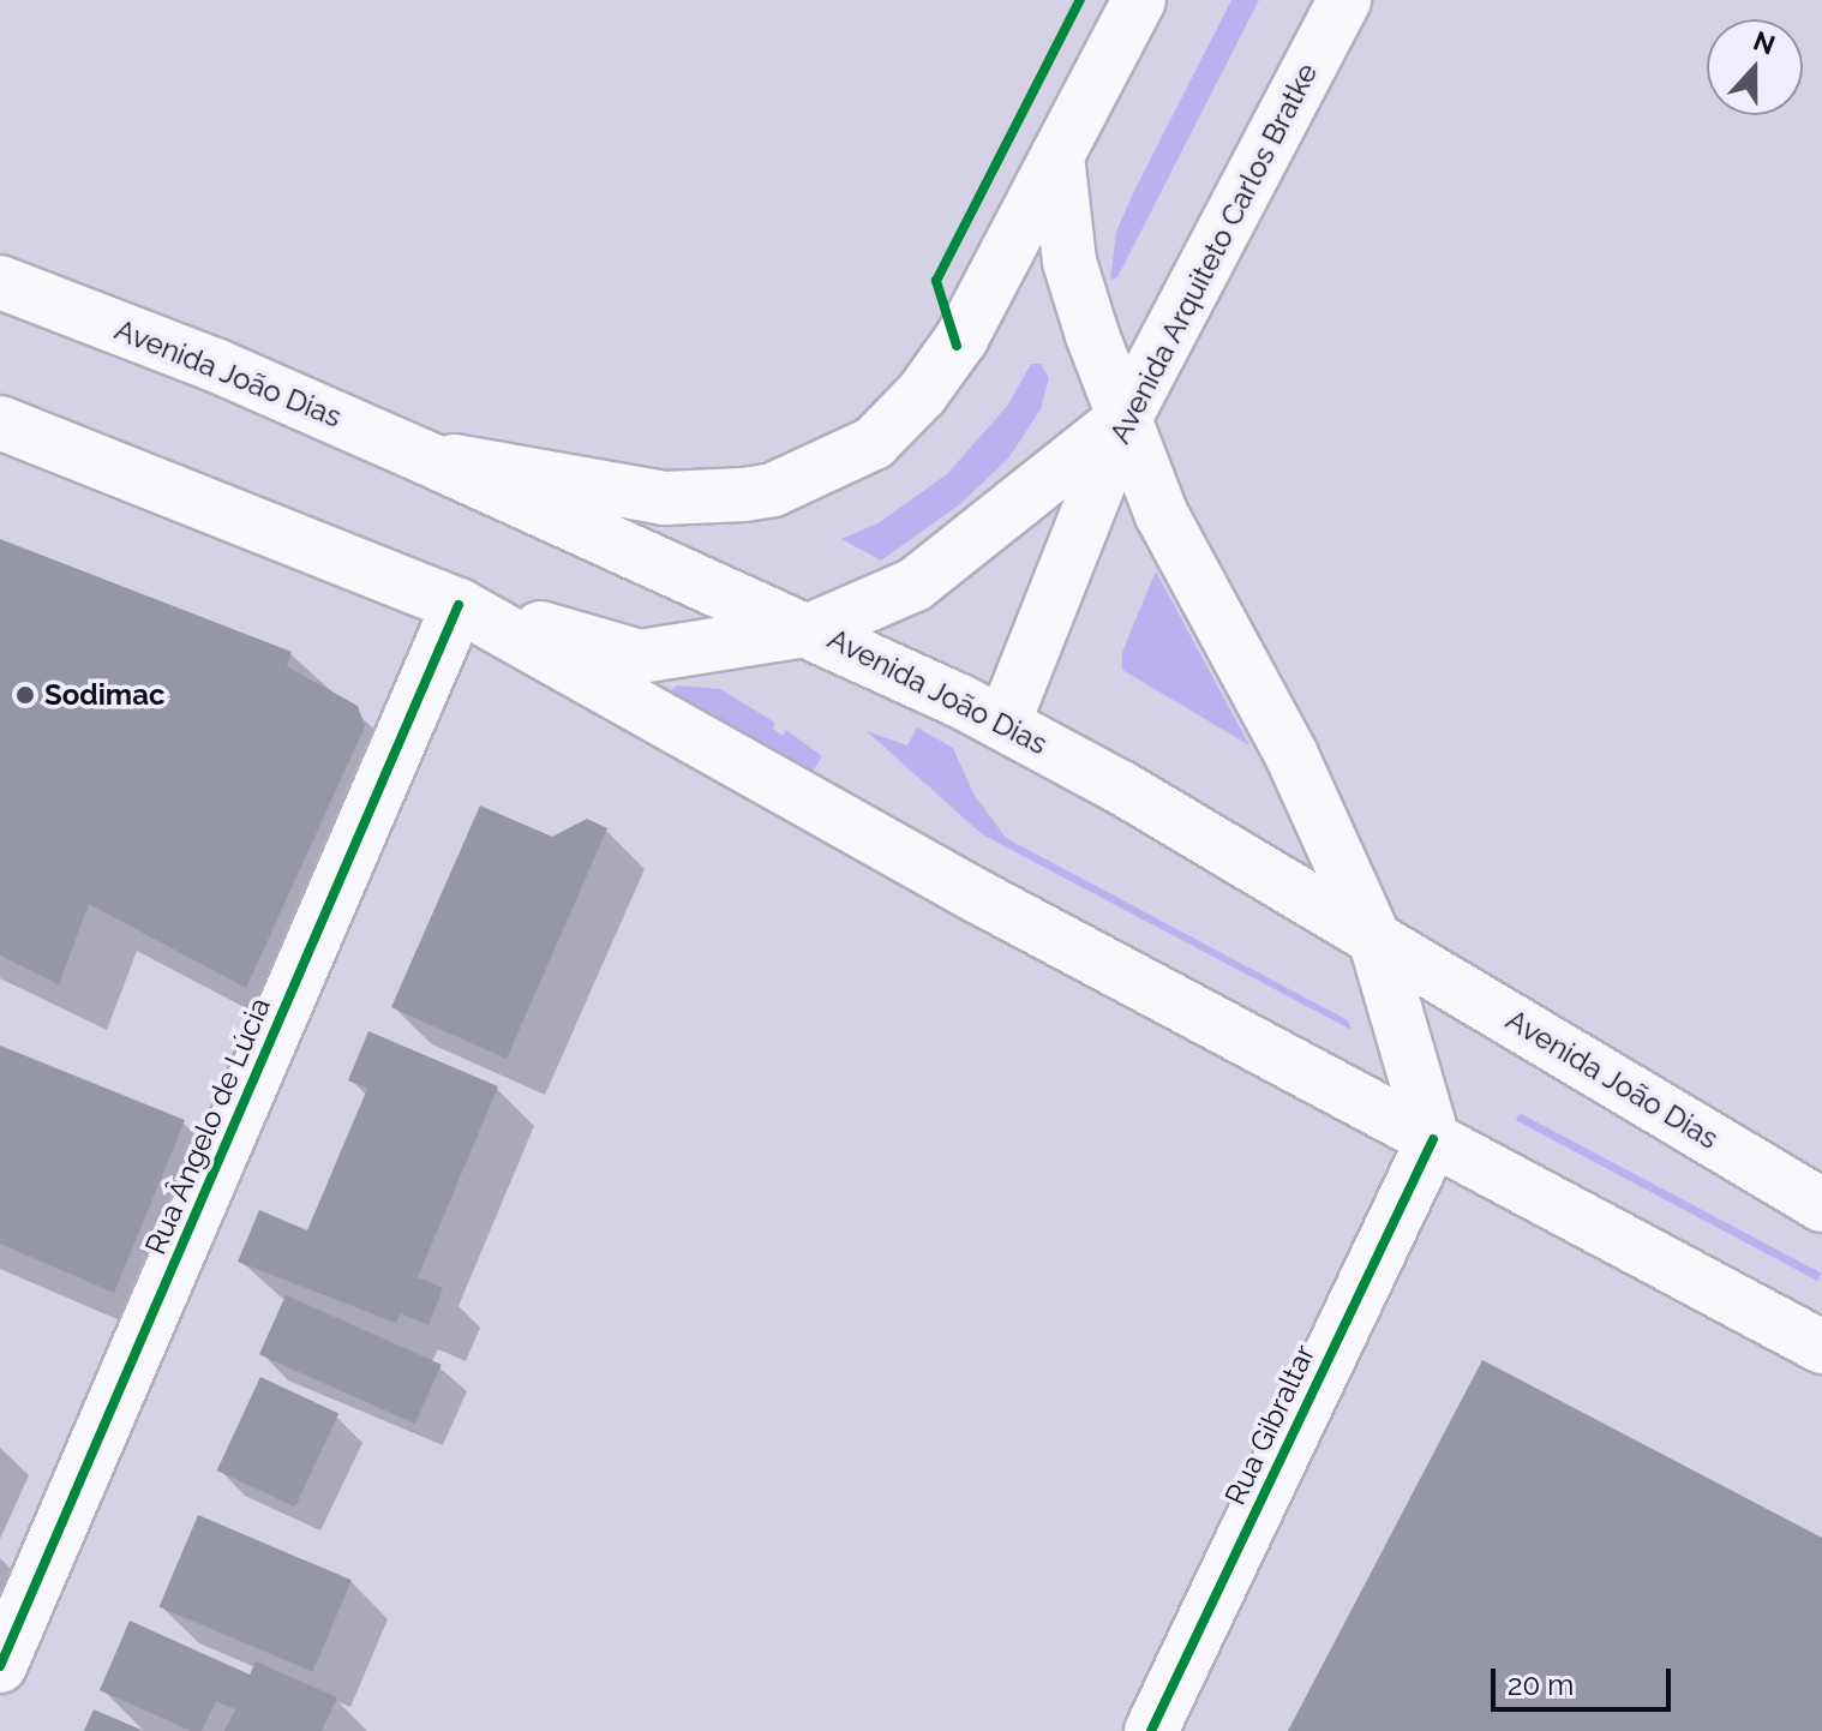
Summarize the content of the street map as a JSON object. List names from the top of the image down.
{
  "streets": {
    "main road": [
      "Avenida Arquiteto Carlos Bratke",
      "Avenida João Dias",
      "Rua Ângelo de Lúcia",
      "Rua Gibraltar"
    ]
  },
  "crossings": [
    ["Avenida Arquiteto Carlos Bratke", "Avenida João Dias"]
  ],
  "places": ["Sodimac"],
  "scale_bar": "20 m",
  "north": "top"
}
